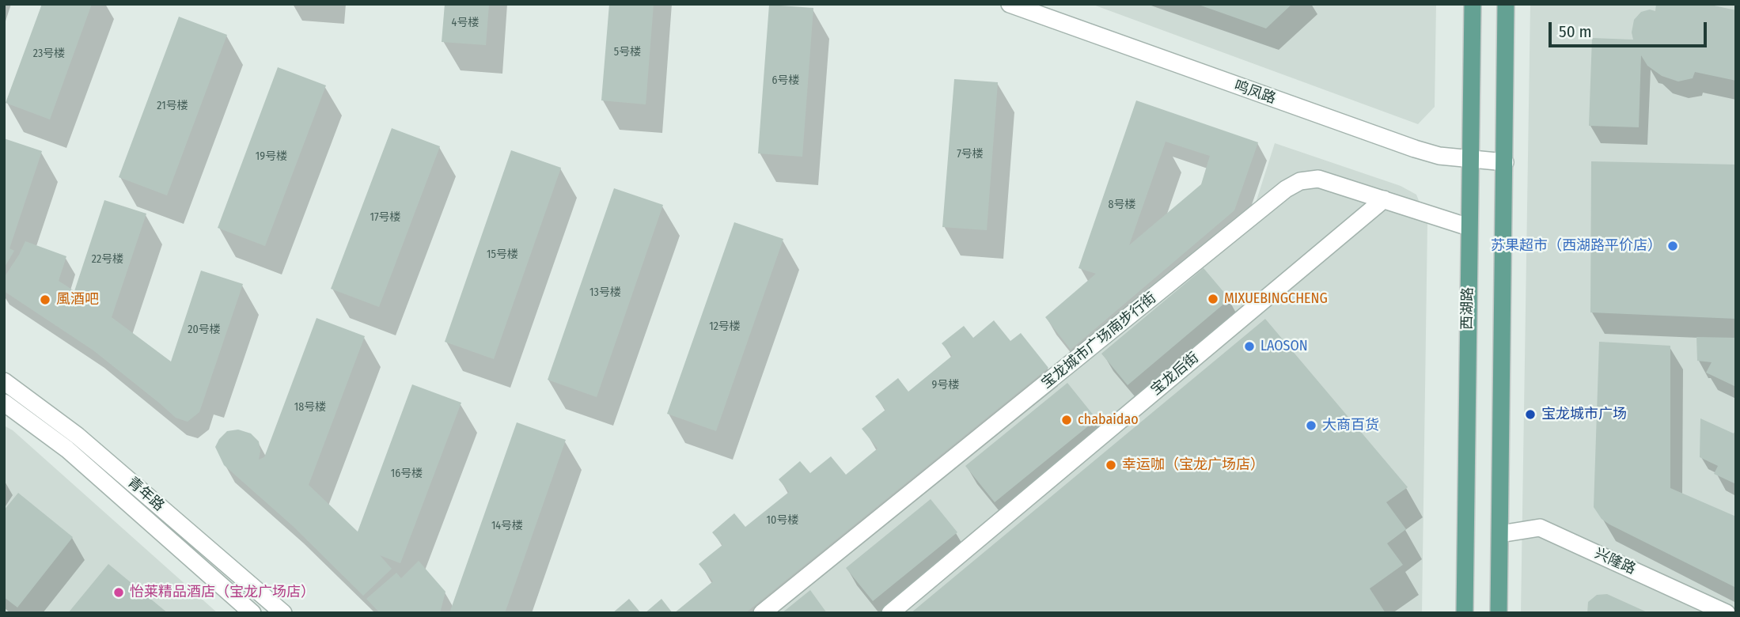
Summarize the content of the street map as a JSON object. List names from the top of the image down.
{
  "streets": {
    "main road": ["西湖路"],
    "street": [
      "鸣凤路",
      "宝龙城市广场南步行街",
      "宝龙后街",
      "青年路",
      "兴隆路"
    ]
  },
  "crossings": [
    ["鸣凤路", "西湖路"],
    ["西湖路", "宝龙城市广场南步行街"],
    ["宝龙城市广场南步行街", "宝龙后街"]
  ],
  "places": [
    "苏果超市（西湖路平价店）",
    "MIXUEBINGCHENG",
    "風酒吧",
    "LAOSON",
    "宝龙城市广场",
    "chabaidao",
    "大商百货",
    "幸运咖（宝龙广场店）",
    "怡莱精品酒店（宝龙广场店）"
  ],
  "house_numbers": [
    "4号楼",
    "5号楼",
    "23号楼",
    "6号楼",
    "21号楼",
    "7号楼",
    "19号楼",
    "8号楼",
    "17号楼",
    "15号楼",
    "22号楼",
    "13号楼",
    "12号楼",
    "20号楼",
    "9号楼",
    "18号楼",
    "16号楼",
    "10号楼",
    "14号楼"
  ],
  "scale_bar": "50 m"
}
